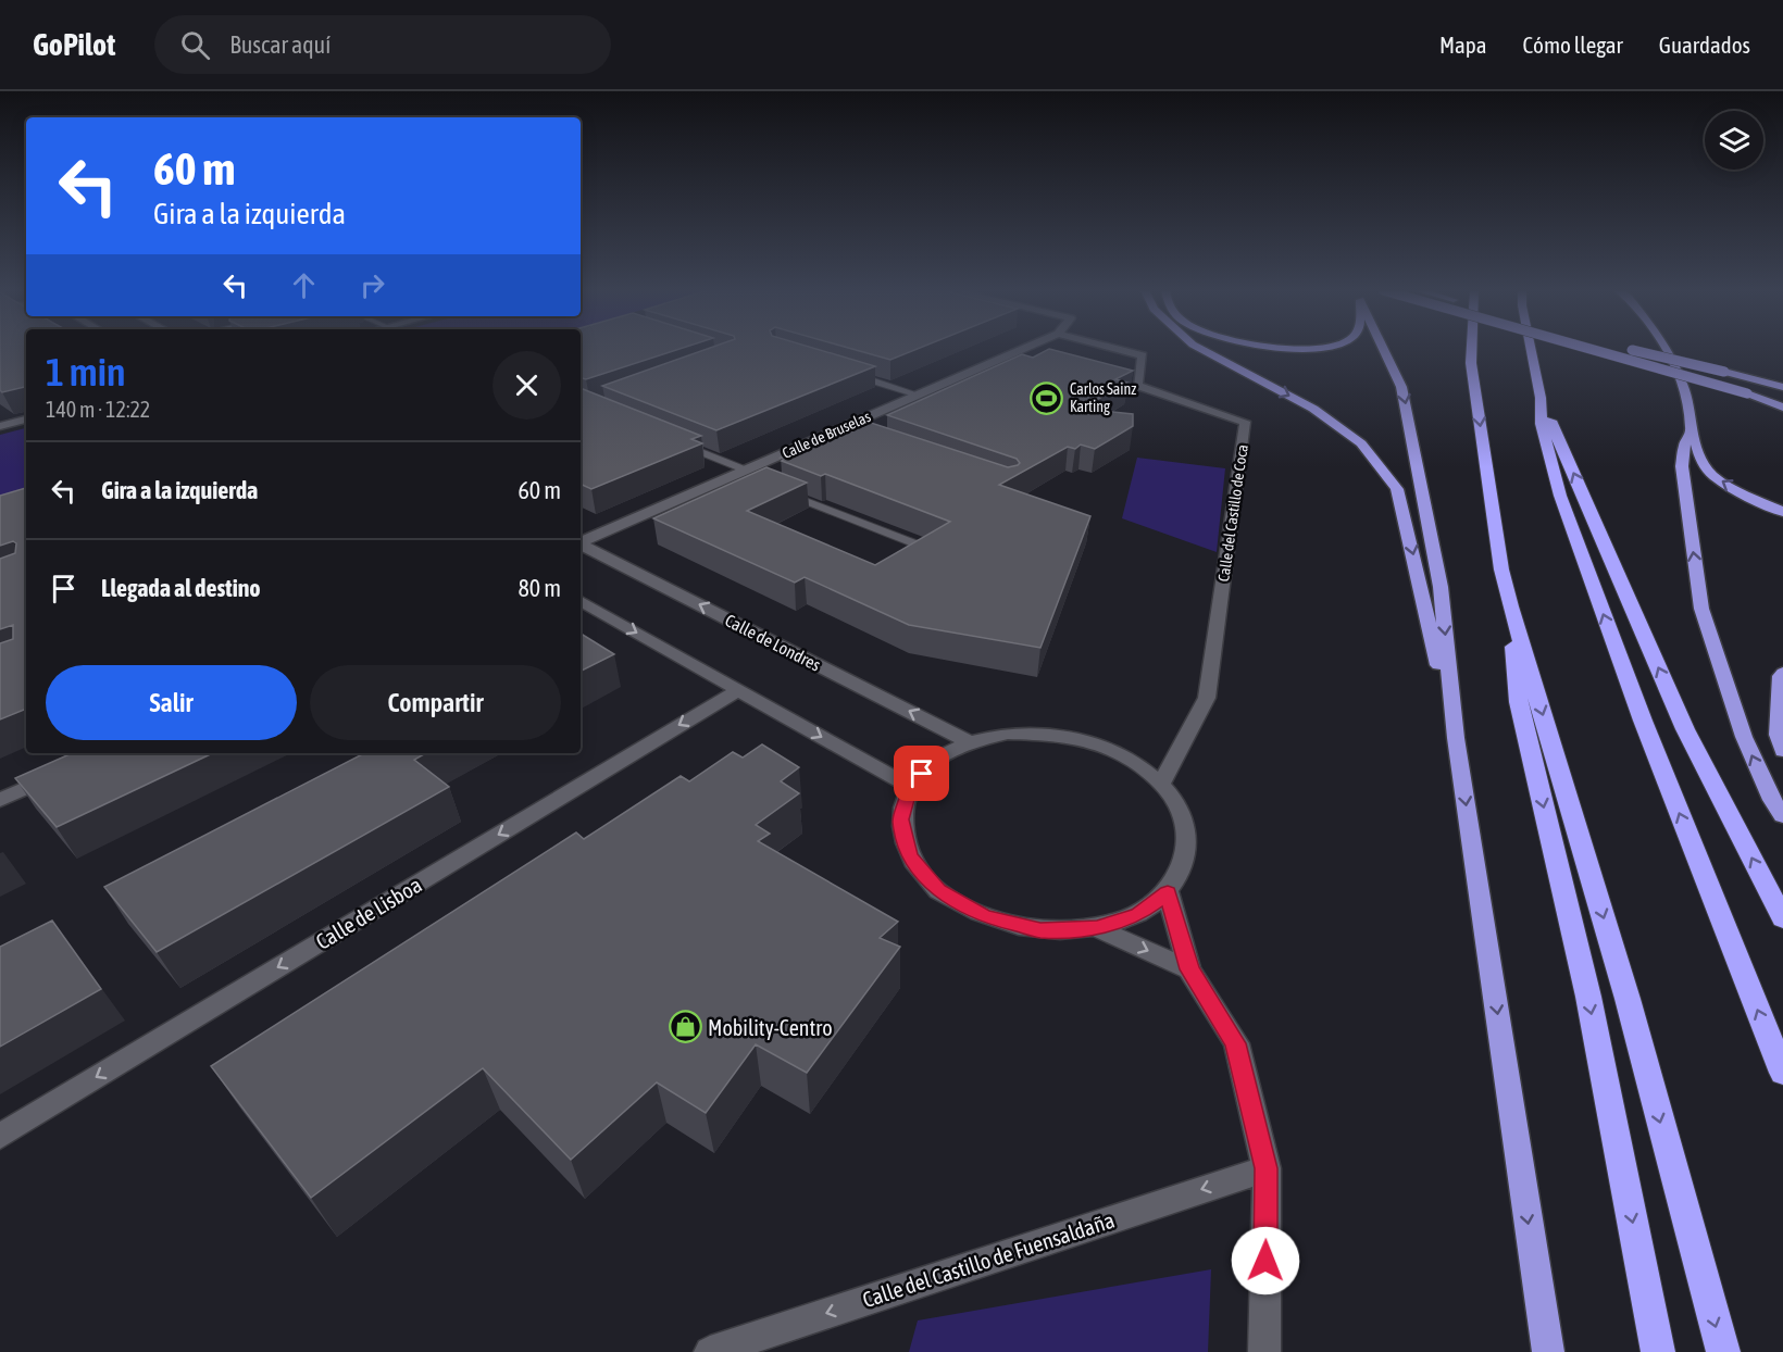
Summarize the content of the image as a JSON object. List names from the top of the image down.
{
  "streets": {
    "street": [
      "Calle de Bruselas",
      "Calle del Castillo de Coca",
      "Calle de Londres",
      "Calle de Lisboa",
      "Calle del Castillo de Fuensaldaña"
    ]
  },
  "one_way": ["Calle de Lisboa", "Calle del Castillo de Fuensaldaña"],
  "places": {
    "sports": ["Carlos Sainz Karting"],
    "shop": ["Mobility-Centro"]
  },
  "page": {
    "header": "GoPilot",
    "search": "Buscar aquí",
    "nav": ["Mapa", "Cómo llegar", "Guardados"],
    "turn": ["60 m", "Gira a la izquierda"],
    "heading": ["1 min", "140 m · 12:22"],
    "list": [
      {
        "name": "Gira a la izquierda",
        "value": "60 m"
      },
      {
        "name": "Llegada al destino",
        "value": "80 m"
      }
    ],
    "buttons": ["Salir", "Compartir"]
  }
}
